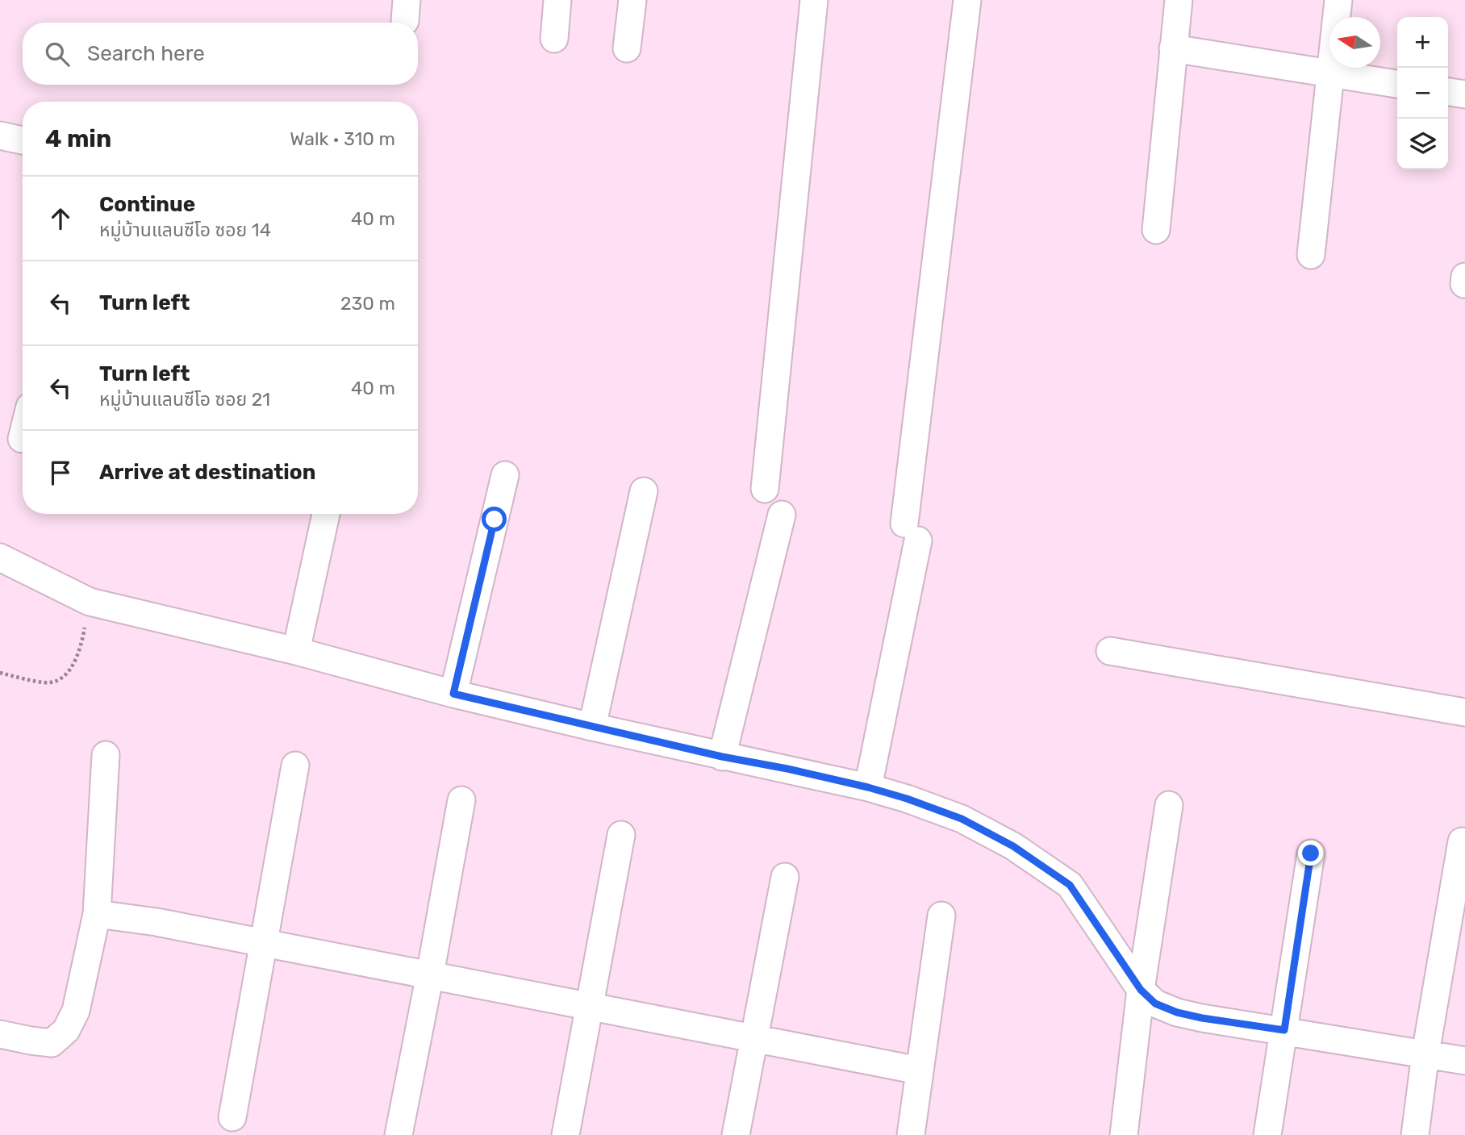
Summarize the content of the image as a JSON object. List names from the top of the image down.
{
  "north": "left",
  "page": {
    "map_buttons": ["+", "−"],
    "search": "Search here",
    "heading": ["4 min", "Walk · 310 m"],
    "list": [
      ["Continue", "หมู่บ้านแลนซีโอ ซอย 14", "40 m"],
      ["Turn left", "230 m"],
      ["Turn left", "หมู่บ้านแลนซีโอ ซอย 21", "40 m"],
      "Arrive at destination"
    ]
  }
}
